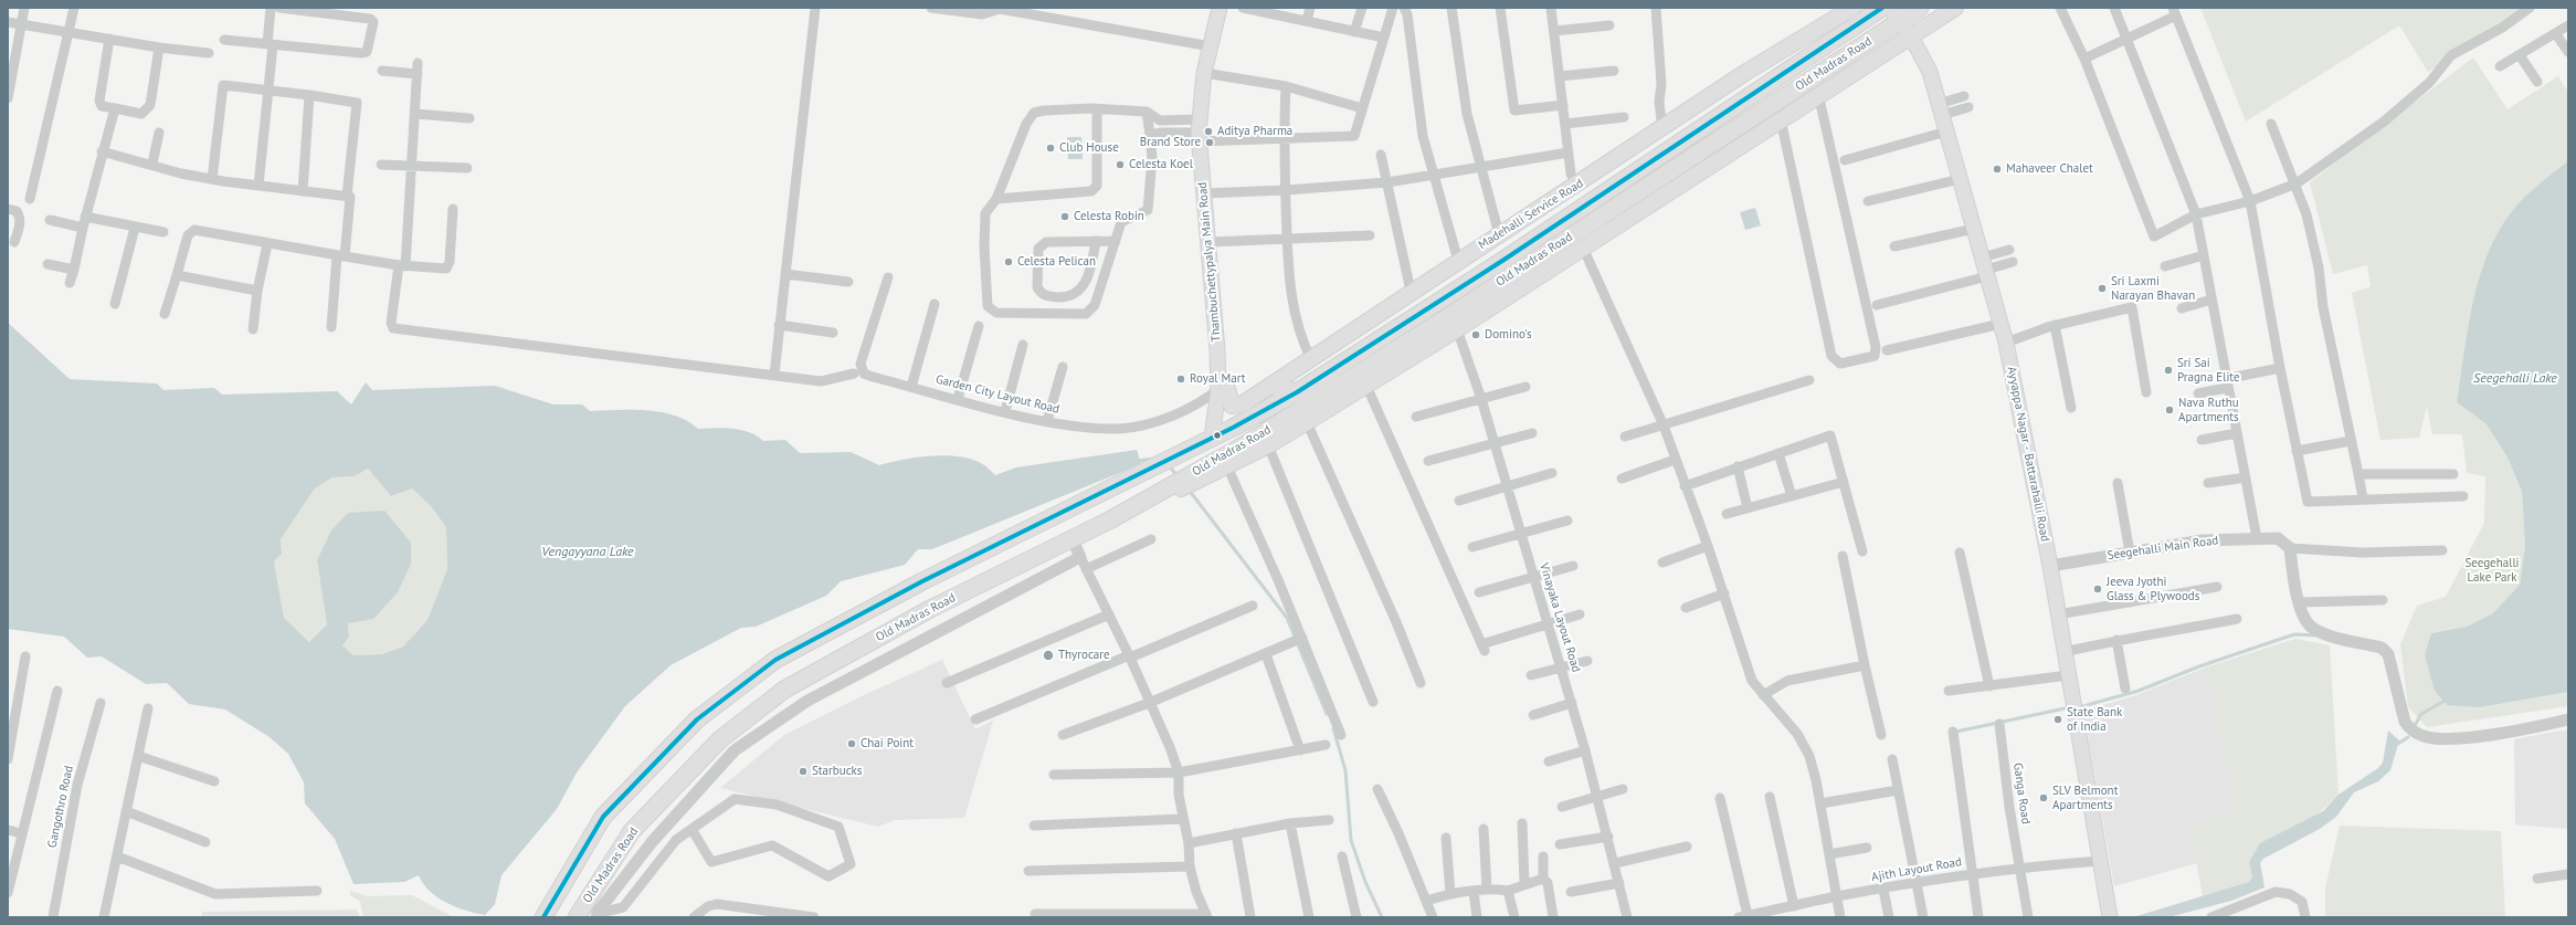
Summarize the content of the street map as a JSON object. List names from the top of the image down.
{
  "streets": {
    "highway": ["Old Madras Road"],
    "main road": ["Madehalli Service Road", "Thambuchettypalya Main Road", "Ayyappa Nagar - Battarahalli Road"],
    "street": [
      "Garden City Layout Road",
      "Seegehalli Main Road",
      "Vinayaka Layout Road",
      "Ganga Road",
      "Gangothro Road",
      "Ajith Layout Road"
    ]
  },
  "crossings": [
    ["Old Madras Road", "Thambuchettypalya Main Road"],
    ["Old Madras Road", "Ayyappa Nagar - Battarahalli Road"],
    ["Madehalli Service Road", "Thambuchettypalya Main Road"],
    ["Madehalli Service Road", "Garden City Layout Road"],
    ["Thambuchettypalya Main Road", "Garden City Layout Road"],
    ["Ayyappa Nagar - Battarahalli Road", "Seegehalli Main Road"],
    ["Ayyappa Nagar - Battarahalli Road", "Ajith Layout Road"],
    ["Ganga Road", "Ajith Layout Road"]
  ],
  "water": ["Seegehalli Lake", "Vengayyana Lake"],
  "parks": ["Seegehalli Lake Park"],
  "places": [
    "Aditya Pharma",
    "Brand Store",
    "Club House",
    "Celesta Koel",
    "Mahaveer Chalet",
    "Celesta Robin",
    "Celesta Pelican",
    "Sri Laxmi Narayan Bhavan",
    "Domino's",
    "Sri Sai Pragna Elite",
    "Royal Mart",
    "Nava Ruthu Apartments",
    "Jeeva Jyothi Glass & Plywoods",
    "Thyrocare",
    "State Bank of India",
    "Chai Point",
    "Starbucks",
    "SLV Belmont Apartments"
  ]
}
